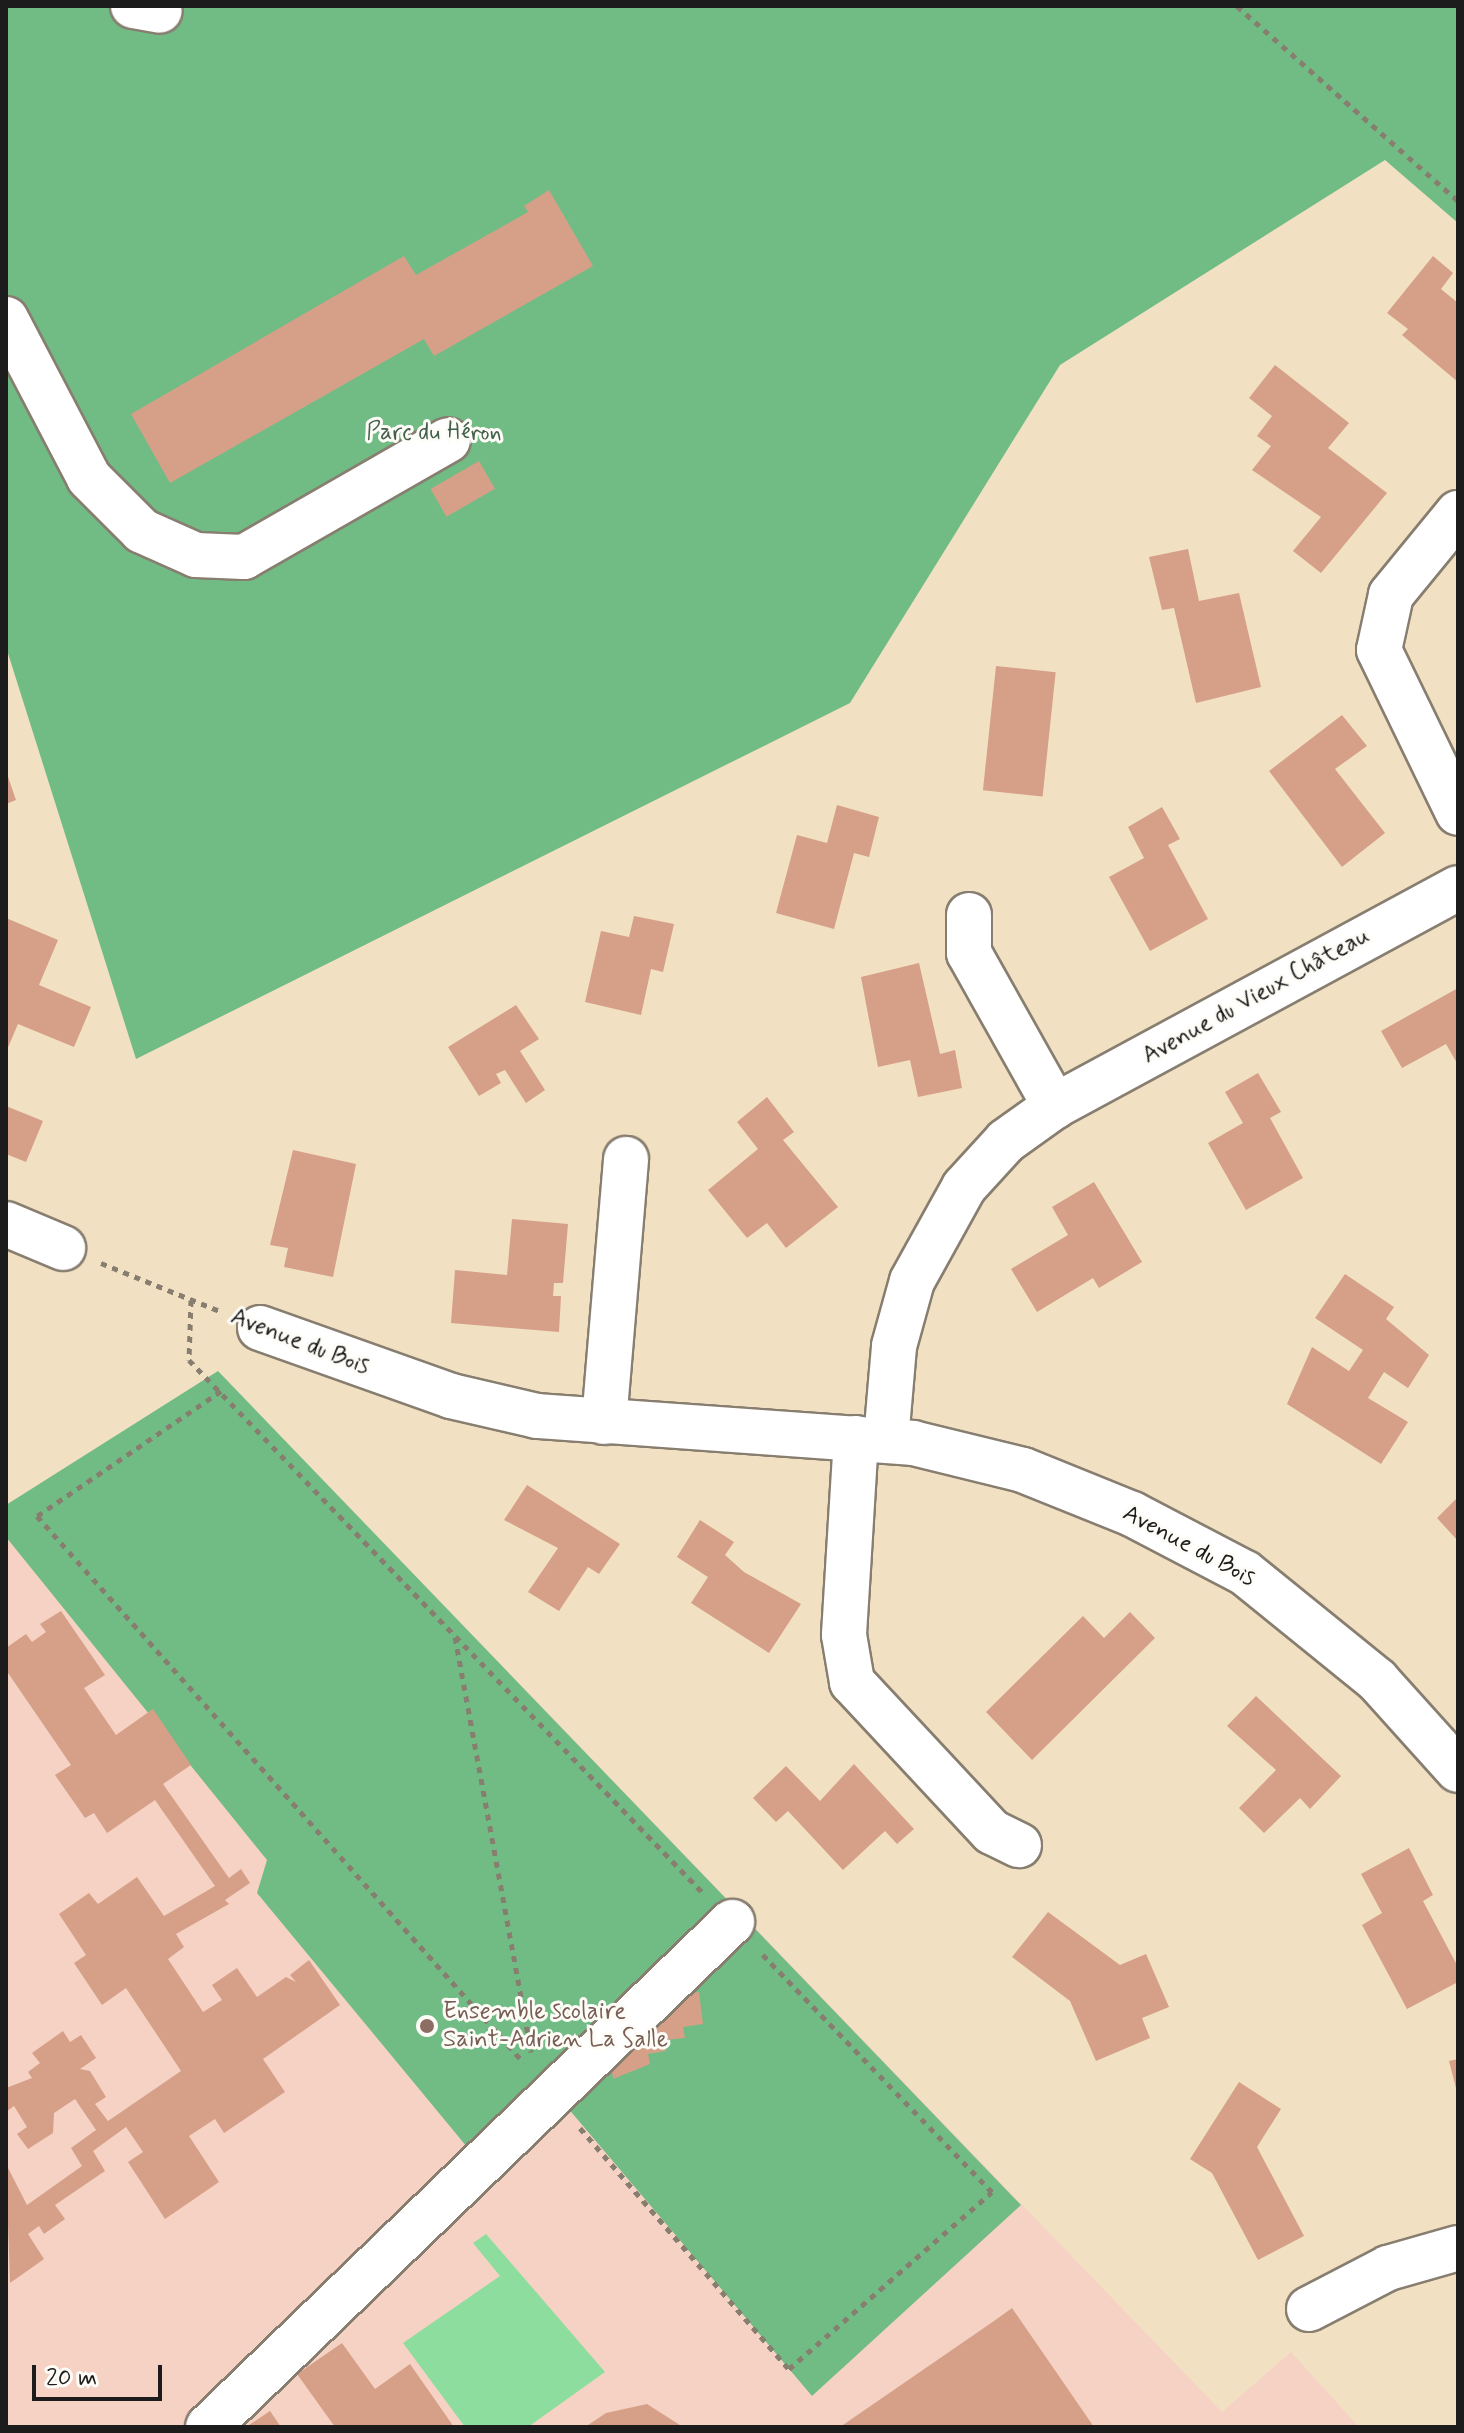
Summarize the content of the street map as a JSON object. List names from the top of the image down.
{
  "streets": {
    "street": ["Avenue du Vieux Château", "Avenue du Bois"]
  },
  "crossings": [
    ["Avenue du Vieux Château", "Avenue du Bois"]
  ],
  "parks": ["Parc du Héron"],
  "places": ["Ensemble scolaire Saint-Adrien La Salle"],
  "scale_bar": "20 m"
}
